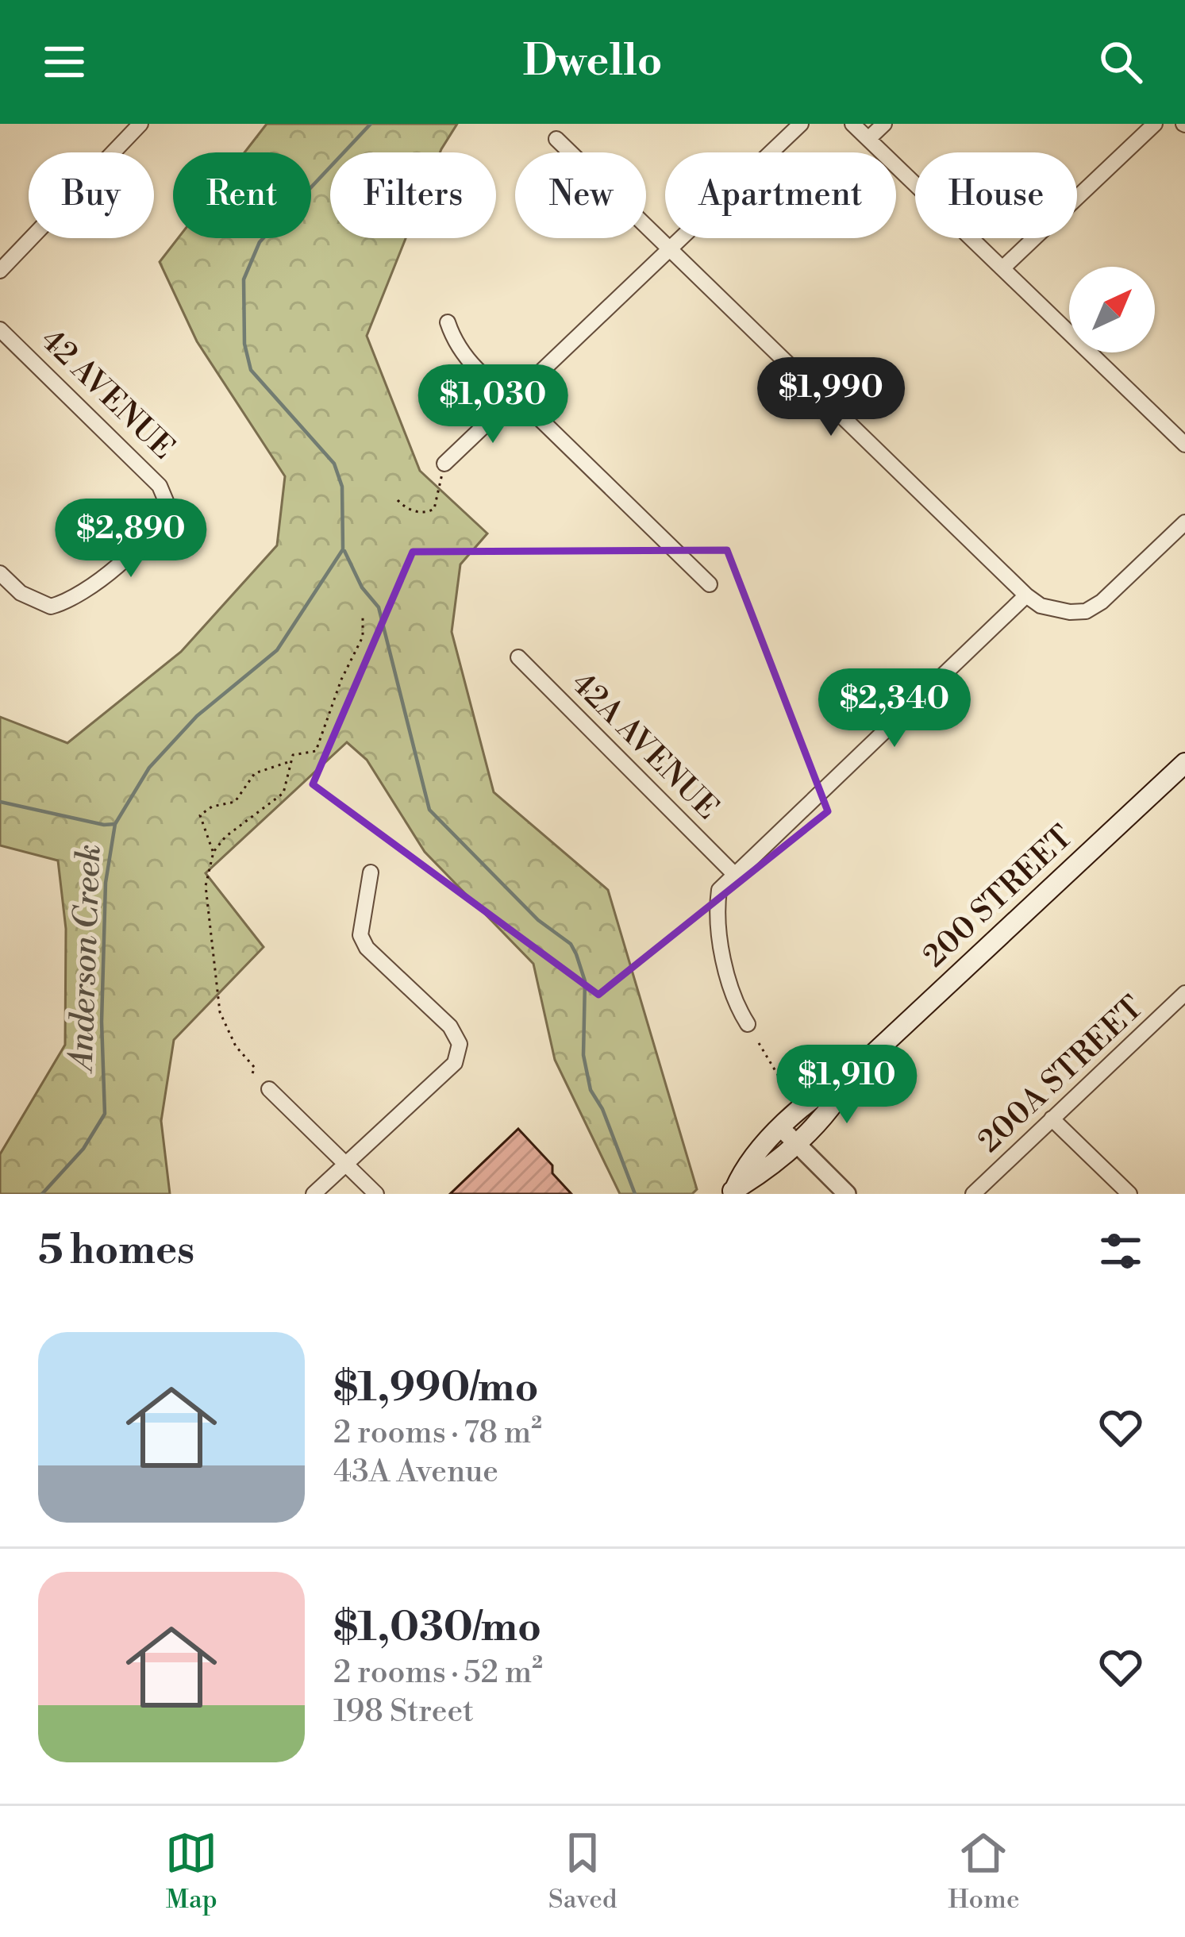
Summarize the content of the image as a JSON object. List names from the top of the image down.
{
  "streets": {
    "main road": ["200 STREET"],
    "street": ["42 AVENUE", "42A AVENUE", "200A STREET"]
  },
  "water": ["Anderson Creek"],
  "north": "top right",
  "page": {
    "header": "Dwello",
    "chip": [
      "Buy",
      "Rent",
      "Filters",
      "New",
      "Apartment",
      "House"
    ],
    "price": [
      "$1,990",
      "$1,030",
      "$2,890",
      "$2,340",
      "$1,910"
    ],
    "heading": "5 homes",
    "list": [
      {
        "name": "$1,990/mo",
        "note": "2 rooms · 78 m² · 43A Avenue"
      },
      {
        "name": "$1,030/mo",
        "note": "2 rooms · 52 m² · 198 Street"
      }
    ],
    "tabs": ["Map", "Saved", "Home"]
  }
}
